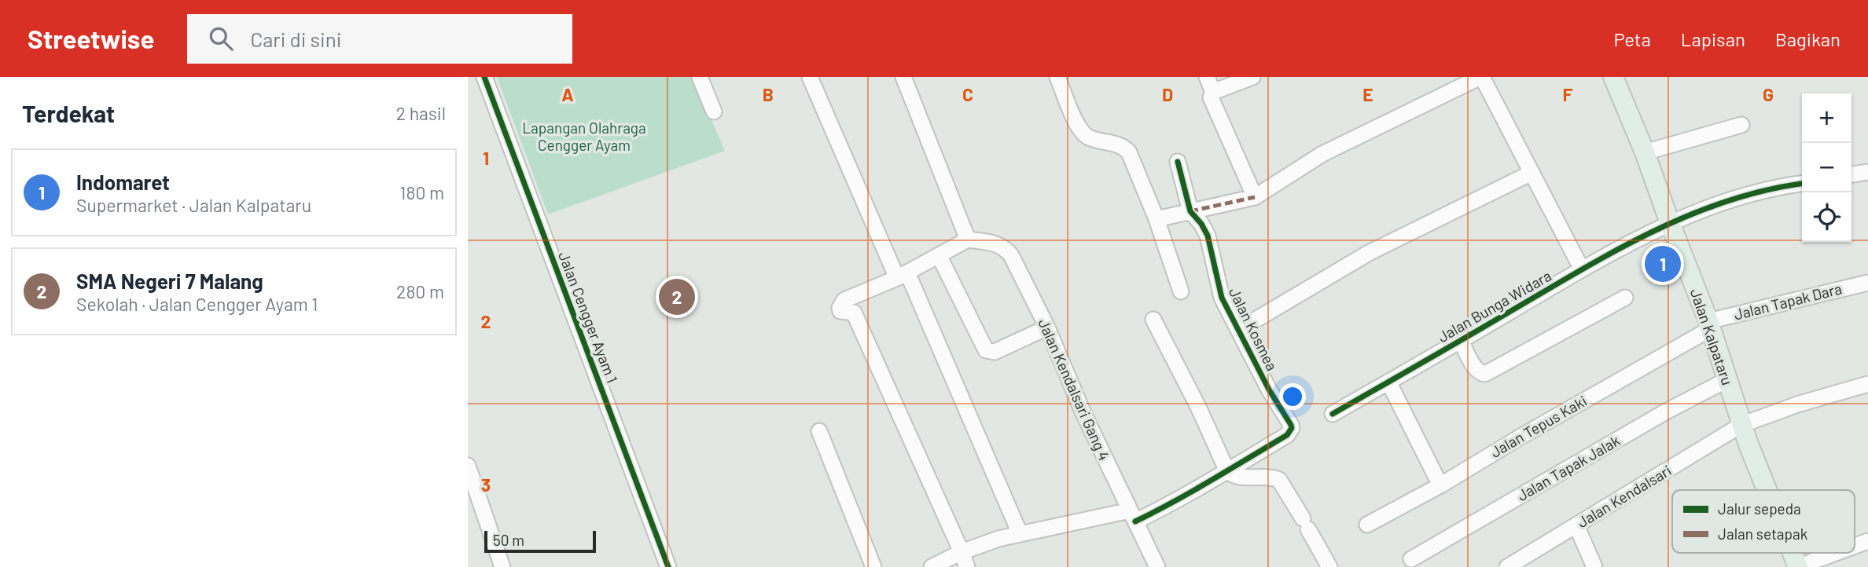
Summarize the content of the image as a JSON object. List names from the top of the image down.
{
  "streets": {
    "main road": ["Jalan Kalpataru"],
    "street": [
      "Jalan Tapak Dara",
      "Jalan Bunga Widara",
      "Jalan Cengger Ayam 1",
      "Jalan Kosmea",
      "Jalan Kendalsari Gang 4",
      "Jalan Tepus Kaki",
      "Jalan Tapak Jalak",
      "Jalan Kendalsari"
    ]
  },
  "crossings": [
    ["Jalan Tapak Dara", "Jalan Kalpataru"],
    ["Jalan Tapak Dara", "Jalan Tepus Kaki"],
    ["Jalan Bunga Widara", "Jalan Kalpataru"],
    ["Jalan Kalpataru", "Jalan Tepus Kaki"],
    ["Jalan Kalpataru", "Jalan Tapak Jalak"],
    ["Jalan Kalpataru", "Jalan Kendalsari"]
  ],
  "parks": ["Lapangan Olahraga Cengger Ayam"],
  "legend": ["Jalur sepeda", "Jalan setapak"],
  "scale_bar": "50 m",
  "page": {
    "header": "Streetwise",
    "search": "Cari di sini",
    "nav": ["Peta", "Lapisan", "Bagikan"],
    "heading": ["Terdekat", "2 hasil"],
    "map_buttons": ["+", "−"],
    "list": [
      {
        "mark": "1",
        "name": "Indomaret",
        "note": "Supermarket · Jalan Kalpataru",
        "value": "180 m"
      },
      {
        "mark": "2",
        "name": "SMA Negeri 7 Malang",
        "note": "Sekolah · Jalan Cengger Ayam 1",
        "value": "280 m"
      }
    ],
    "pins": ["1", "2"],
    "scale": "50 m"
  },
  "grid": {
    "columns": [
      "A",
      "B",
      "C",
      "D",
      "E",
      "F",
      "G"
    ],
    "rows": ["1", "2", "3"]
  }
}
